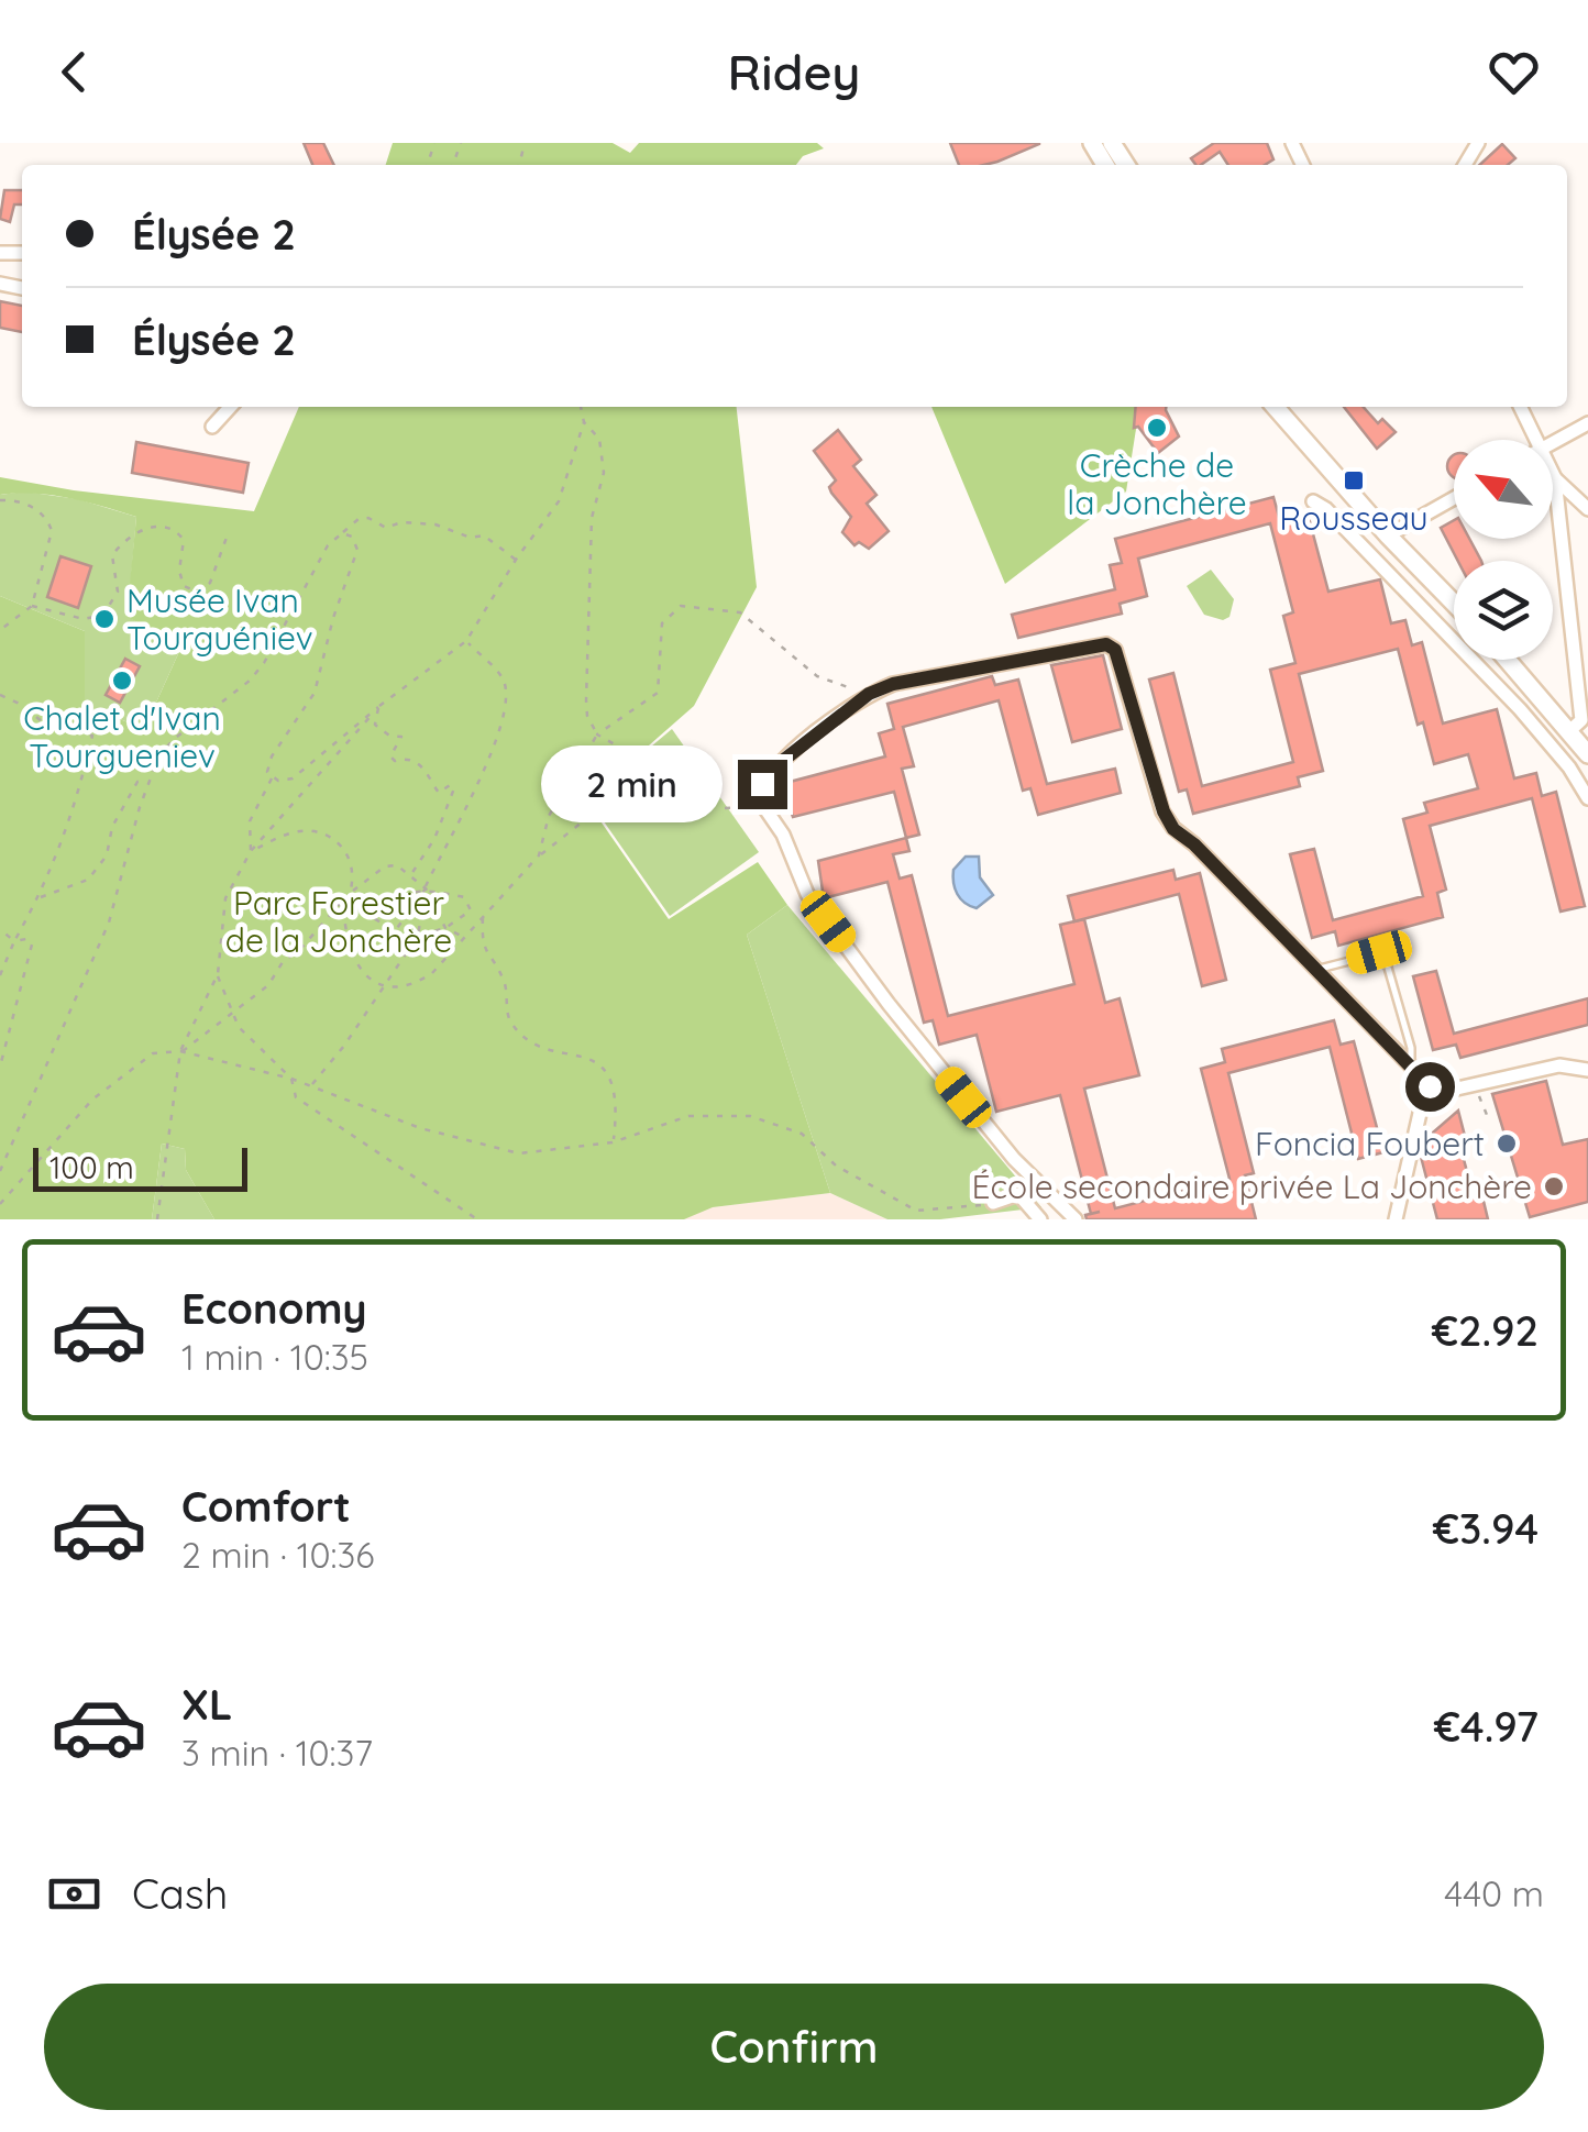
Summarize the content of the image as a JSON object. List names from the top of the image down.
{
  "parks": ["Parc Forestier de la Jonchère"],
  "places": {
    "other": [
      "Crèche de la Jonchère",
      "Musée Ivan Tourguéniev",
      "Chalet d'Ivan Tourgueniev",
      "Foncia Foubert",
      "École secondaire privée La Jonchère"
    ],
    "transit": ["Rousseau"]
  },
  "scale_bar": "100 m",
  "north": "top left",
  "page": {
    "header": "Ridey",
    "banner": ["Élysée 2", "Élysée 2"],
    "bubble": "2 min",
    "scale": "100 m",
    "list": [
      {
        "name": "Economy",
        "note": "1 min · 10:35",
        "value": "€2.92"
      },
      {
        "name": "Comfort",
        "note": "2 min · 10:36",
        "value": "€3.94"
      },
      {
        "name": "XL",
        "note": "3 min · 10:37",
        "value": "€4.97"
      }
    ],
    "pay": ["Cash", "440 m"],
    "buttons": "Confirm"
  }
}
